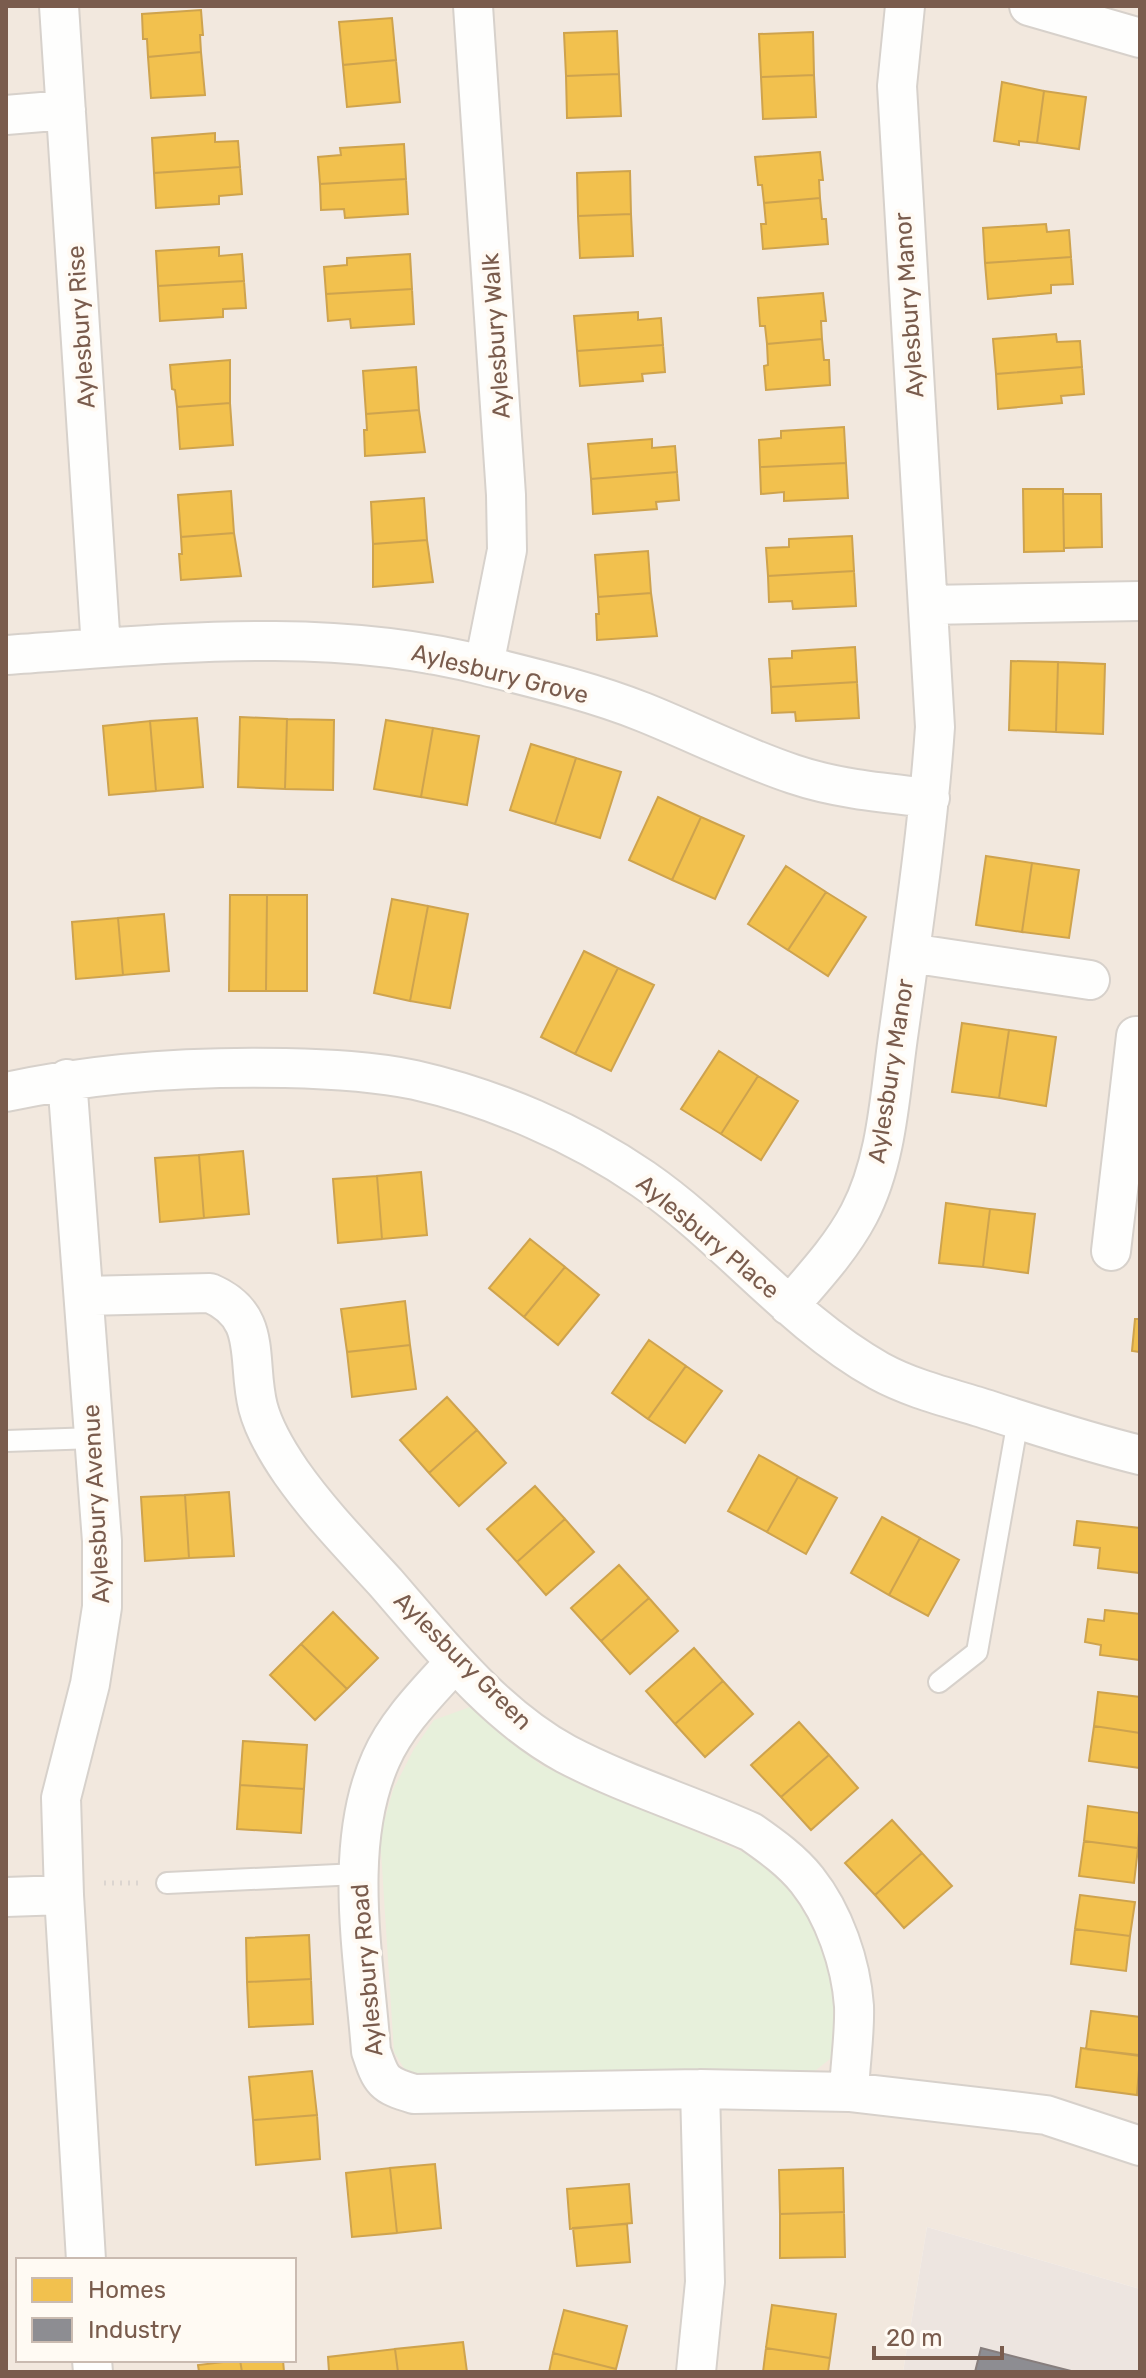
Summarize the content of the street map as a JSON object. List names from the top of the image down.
{
  "streets": {
    "street": [
      "Aylesbury Manor",
      "Aylesbury Rise",
      "Aylesbury Walk",
      "Aylesbury Grove",
      "Aylesbury Place",
      "Aylesbury Avenue",
      "Aylesbury Green",
      "Aylesbury Road"
    ]
  },
  "crossings": [
    ["Aylesbury Manor", "Aylesbury Grove"],
    ["Aylesbury Manor", "Aylesbury Place"],
    ["Aylesbury Rise", "Aylesbury Grove"],
    ["Aylesbury Walk", "Aylesbury Grove"],
    ["Aylesbury Place", "Aylesbury Avenue"],
    ["Aylesbury Avenue", "Aylesbury Green"],
    ["Aylesbury Green", "Aylesbury Road"]
  ],
  "legend": ["Homes", "Industry"],
  "scale_bar": "20 m"
}
